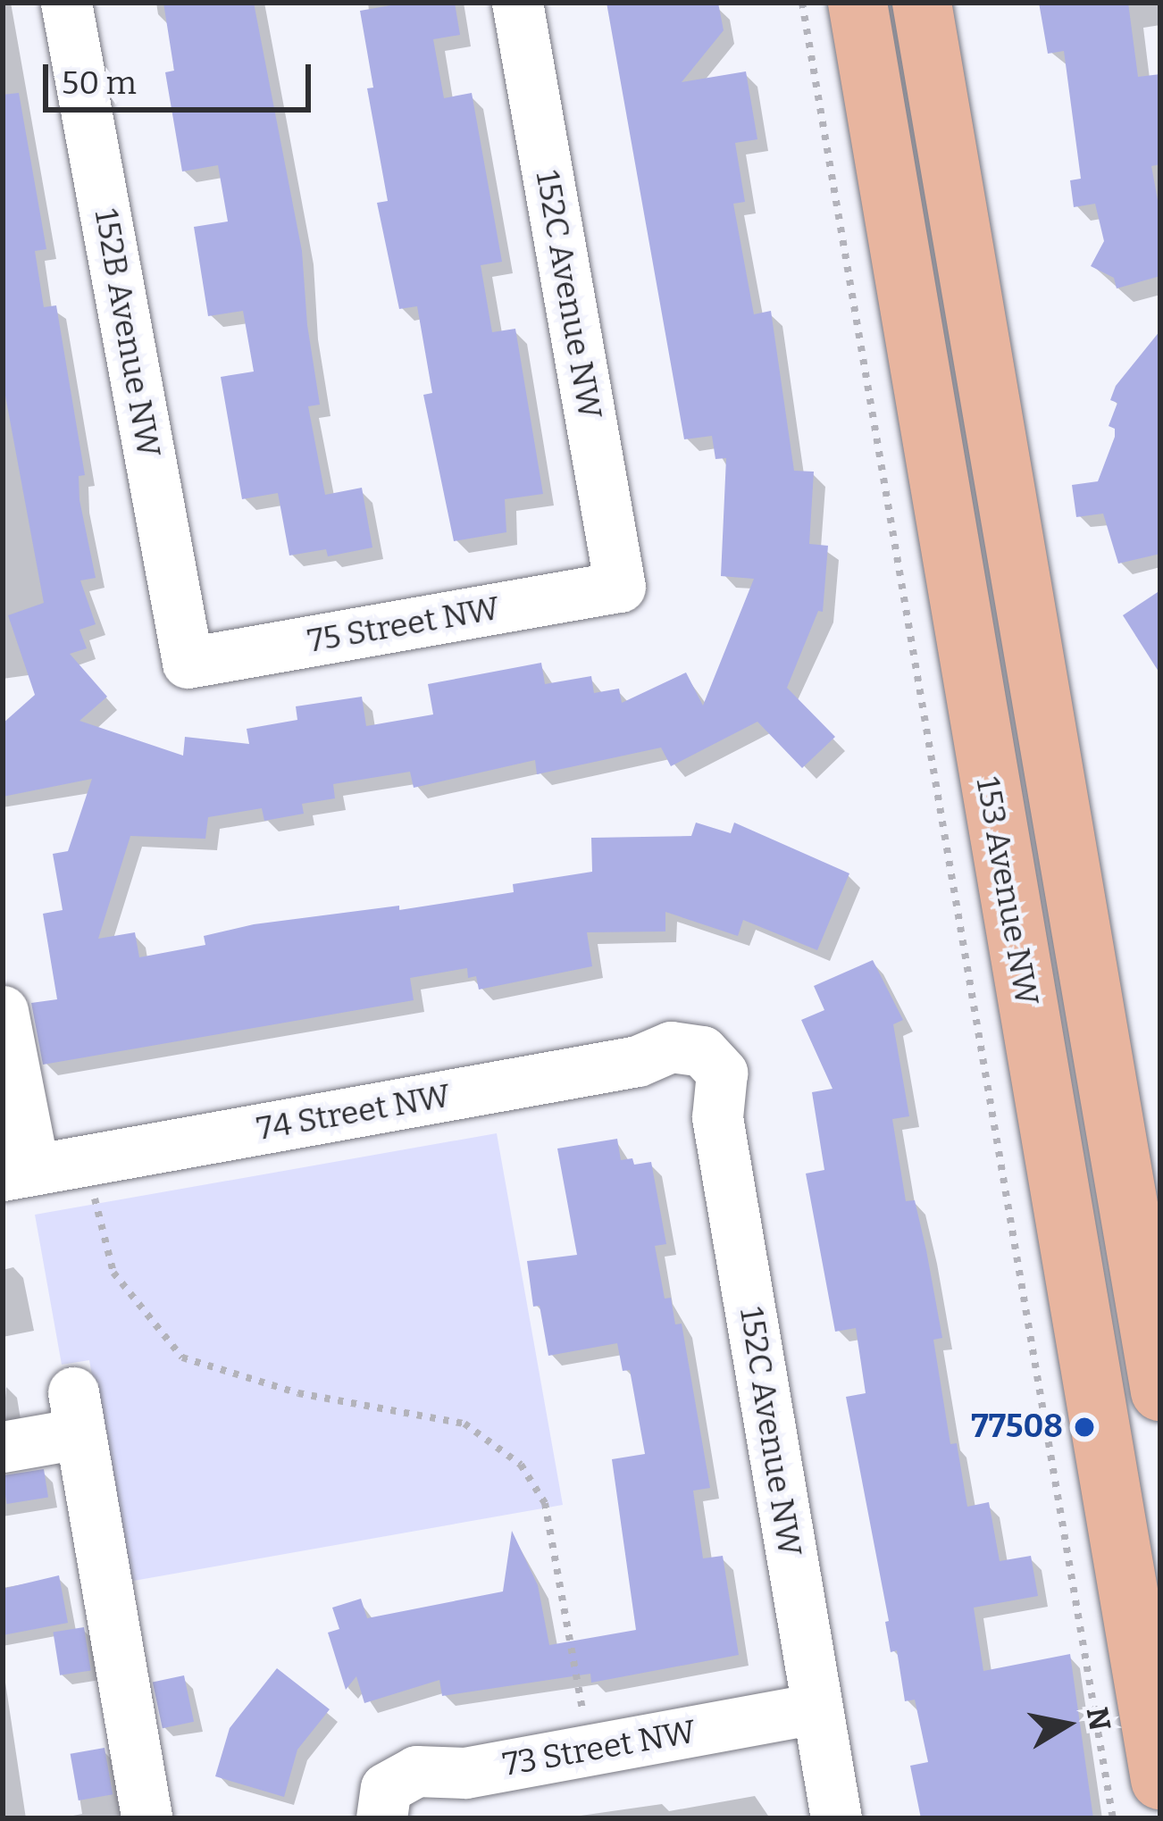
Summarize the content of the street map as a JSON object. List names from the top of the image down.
{
  "streets": {
    "main road": ["153 Avenue NW"],
    "street": [
      "152C Avenue NW",
      "152B Avenue NW",
      "75 Street NW",
      "74 Street NW",
      "73 Street NW"
    ]
  },
  "crossings": [
    ["152C Avenue NW", "75 Street NW"],
    ["152C Avenue NW", "74 Street NW"],
    ["152C Avenue NW", "73 Street NW"],
    ["152B Avenue NW", "75 Street NW"]
  ],
  "places": ["77508"],
  "scale_bar": "50 m",
  "north": "right"
}
